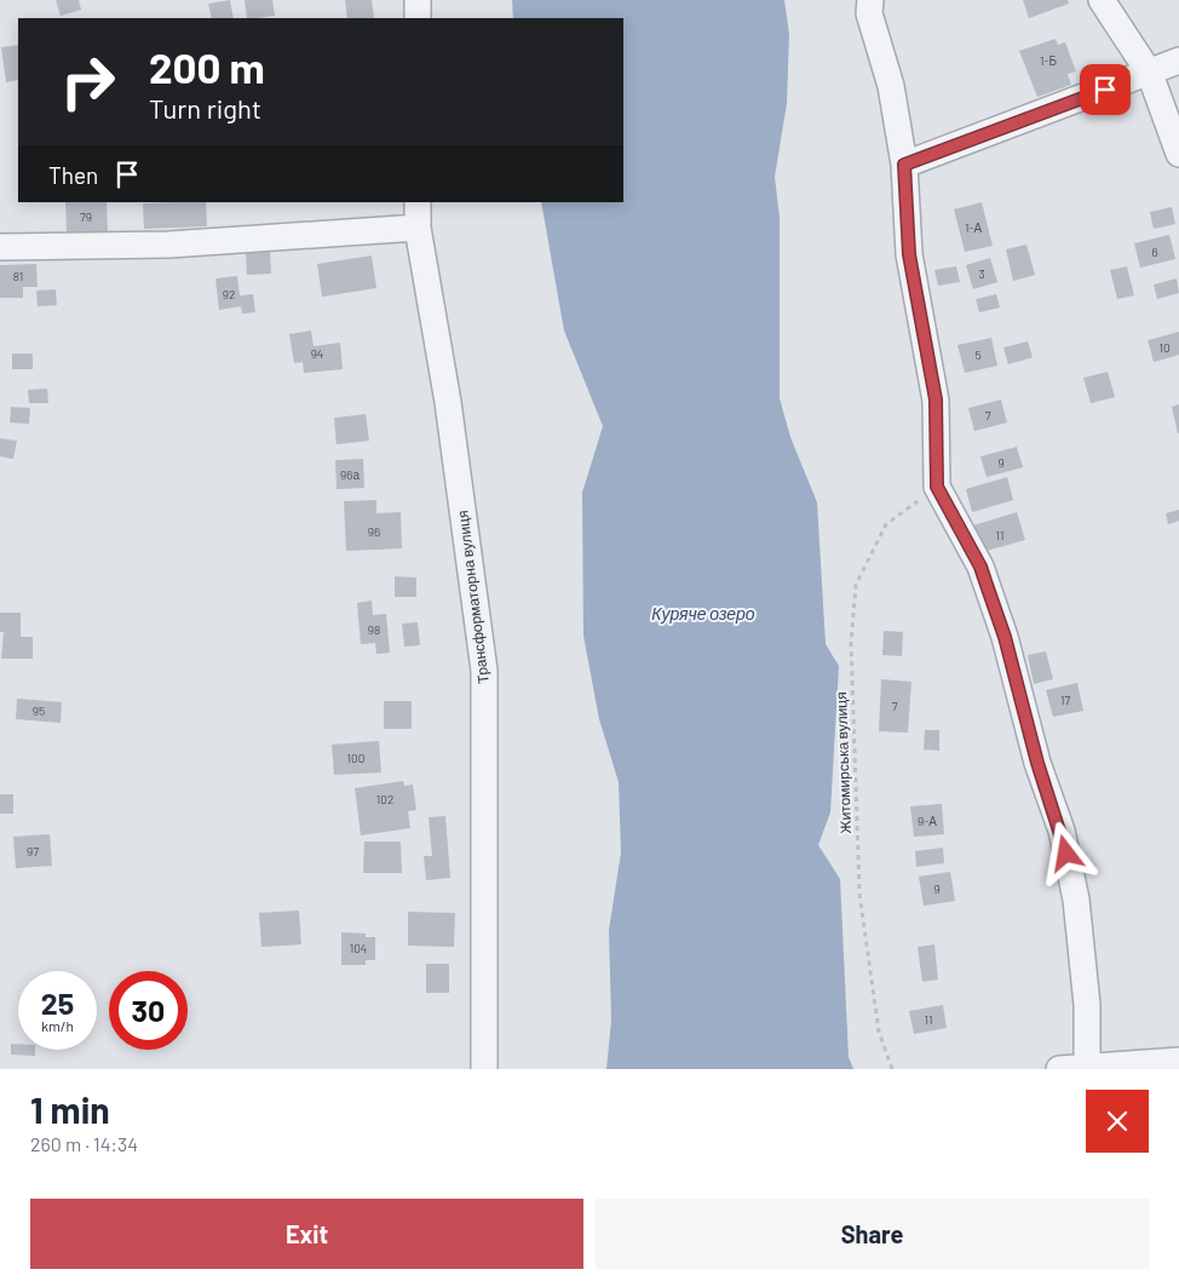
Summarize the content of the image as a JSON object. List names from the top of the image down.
{
  "streets": {
    "street": ["Трансформаторна вулиця"],
    "path": ["Житомирська вулиця"]
  },
  "water": ["Куряче озеро"],
  "house_numbers": [
    "1-Б",
    "79",
    "1-А",
    "6",
    "3",
    "81",
    "92",
    "10",
    "94",
    "5",
    "7",
    "9",
    "96а",
    "96",
    "11",
    "98",
    "17",
    "7",
    "95",
    "100",
    "102",
    "9-А",
    "97",
    "9",
    "104",
    "11"
  ],
  "page": {
    "turn": ["200 m", "Turn right"],
    "then": "Then",
    "speed": "25 km/h",
    "limit": "30",
    "heading": ["1 min", "260 m · 14:34"],
    "buttons": ["Exit", "Share"]
  }
}
